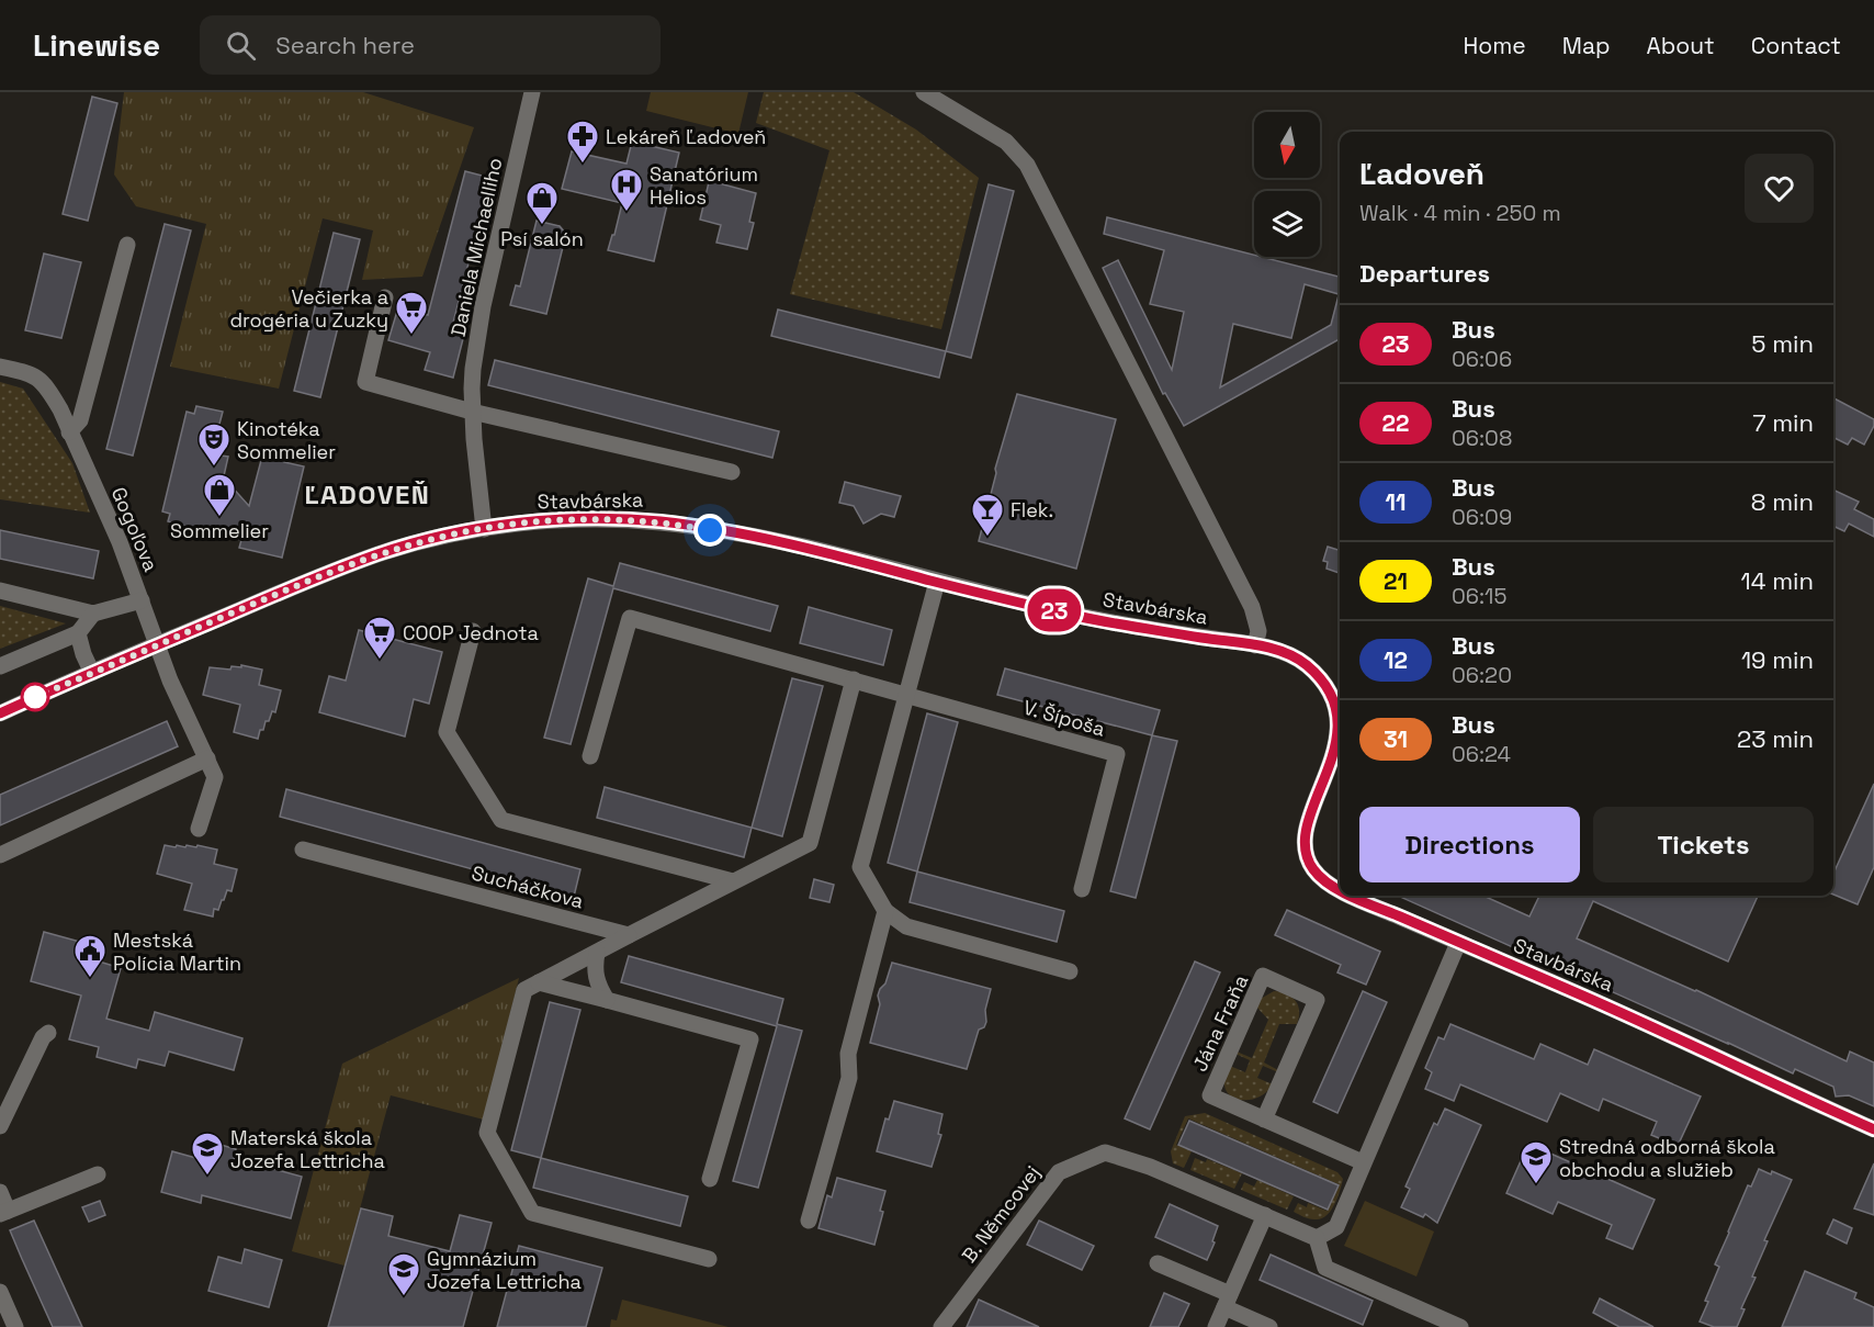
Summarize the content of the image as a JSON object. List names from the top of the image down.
{
  "streets": {
    "street": [
      "Daniela Michaelliho",
      "Stavbárska",
      "Gogoľova",
      "V. Šípoša",
      "Sucháčkova",
      "Jána Fraňa",
      "B. Němcovej"
    ]
  },
  "crossings": [
    ["Daniela Michaelliho", "Stavbárska"],
    ["Stavbárska", "Gogoľova"]
  ],
  "districts": ["ĽADOVEŇ"],
  "places": {
    "pharmacy": ["Lekáreň Ľadoveň"],
    "hospital": ["Sanatórium Helios"],
    "shop": ["Psí salón", "Sommelier"],
    "supermarket": ["Večierka a drogéria u Zuzky", "COOP Jednota"],
    "theatre": ["Kinotéka Sommelier"],
    "bar": ["Flek."],
    "public building": ["Mestská Polícia Martin"],
    "school or university": ["Materská škola Jozefa Lettricha", "Stredná odborná škola obchodu a služieb", "Gymnázium Jozefa Lettricha"]
  },
  "lines": ["bus line 23"],
  "north": "bottom",
  "page": {
    "header": "Linewise",
    "search": "Search here",
    "nav": [
      "Home",
      "Map",
      "About",
      "Contact"
    ],
    "on_map": "23",
    "heading": [
      ["Ľadoveň", "Walk · 4 min · 250 m"],
      "Departures"
    ],
    "list": [
      {
        "mark": "23",
        "name": "Bus",
        "note": "06:06",
        "value": "5 min"
      },
      {
        "mark": "22",
        "name": "Bus",
        "note": "06:08",
        "value": "7 min"
      },
      {
        "mark": "11",
        "name": "Bus",
        "note": "06:09",
        "value": "8 min"
      },
      {
        "mark": "21",
        "name": "Bus",
        "note": "06:15",
        "value": "14 min"
      },
      {
        "mark": "12",
        "name": "Bus",
        "note": "06:20",
        "value": "19 min"
      },
      {
        "mark": "31",
        "name": "Bus",
        "note": "06:24",
        "value": "23 min"
      }
    ],
    "buttons": ["Directions", "Tickets"]
  }
}
